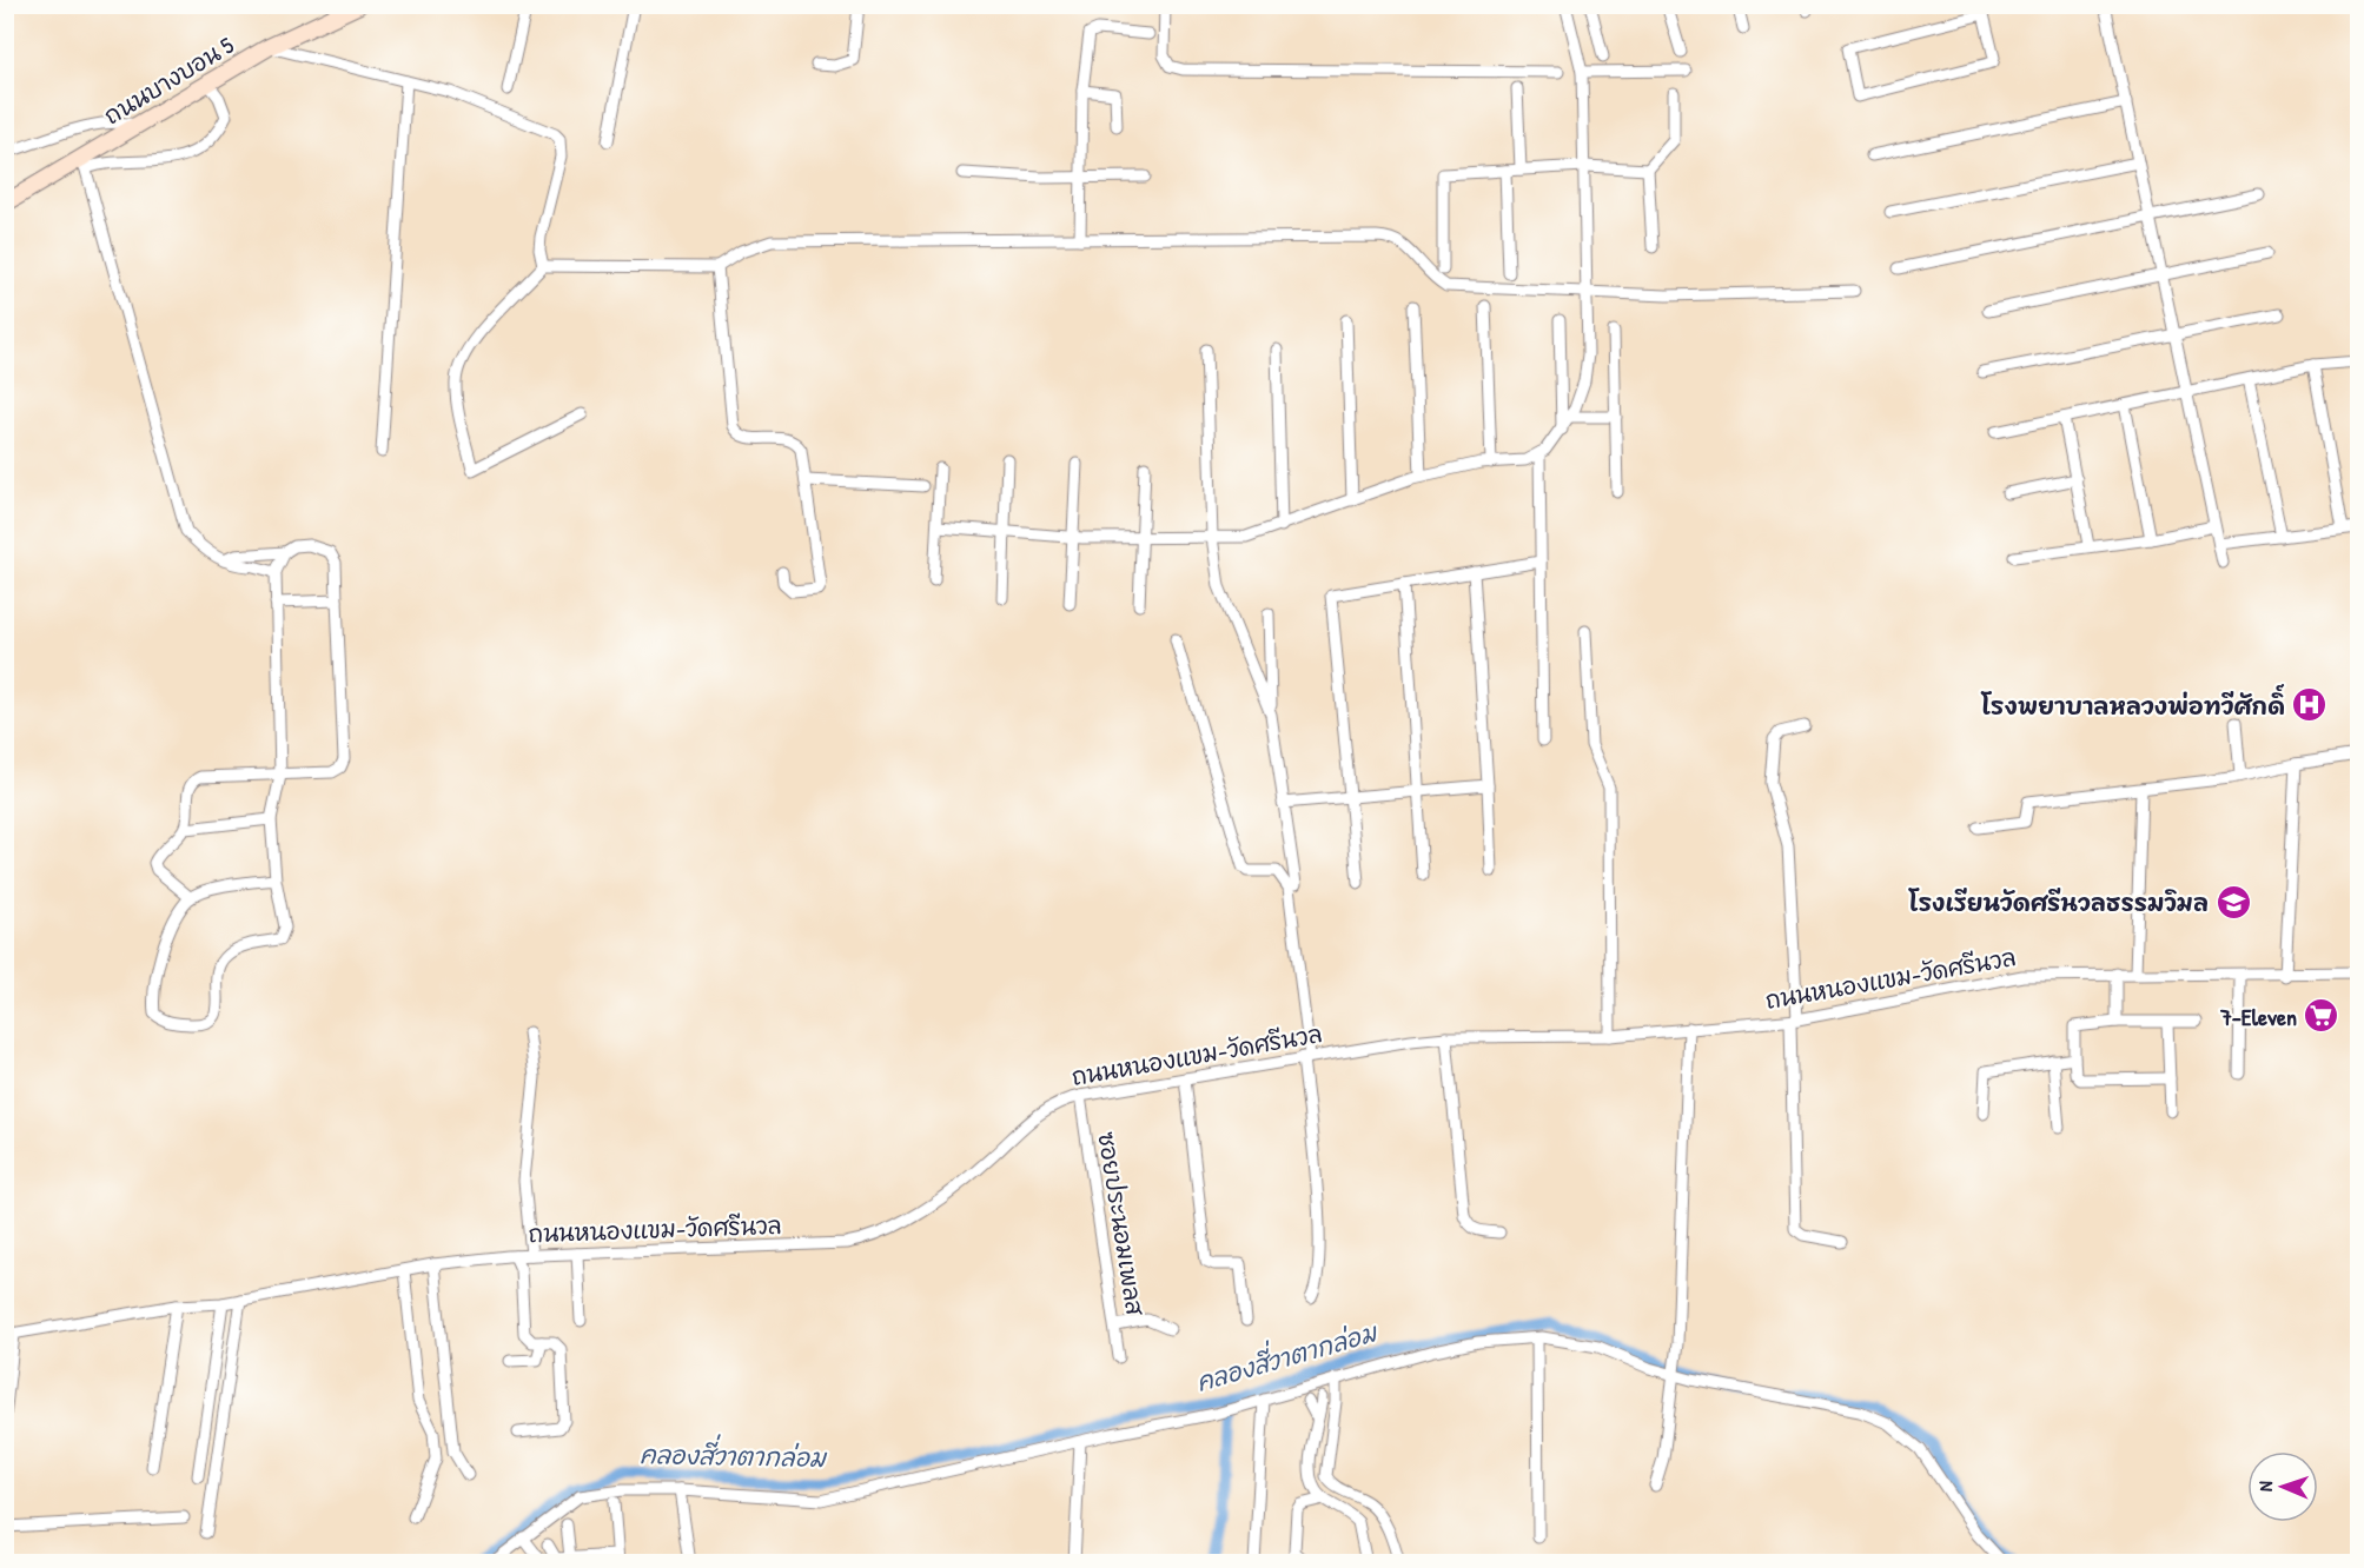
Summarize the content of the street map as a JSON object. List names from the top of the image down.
{
  "streets": {
    "main road": ["ถนนบางบอน 5"],
    "street": ["ถนนหนองแขม-วัดศรีนวล", "ซอยประนอมเพลส"]
  },
  "crossings": [
    ["ถนนหนองแขม-วัดศรีนวล", "ซอยประนอมเพลส"]
  ],
  "water": ["คลองสี่วาตากล่อม"],
  "places": {
    "hospital": ["โรงพยาบาลหลวงพ่อทวีศักดิ์"],
    "school or university": ["โรงเรียนวัดศรีนวลธรรมวิมล"],
    "supermarket": ["7-Eleven"]
  },
  "north": "left"
}
